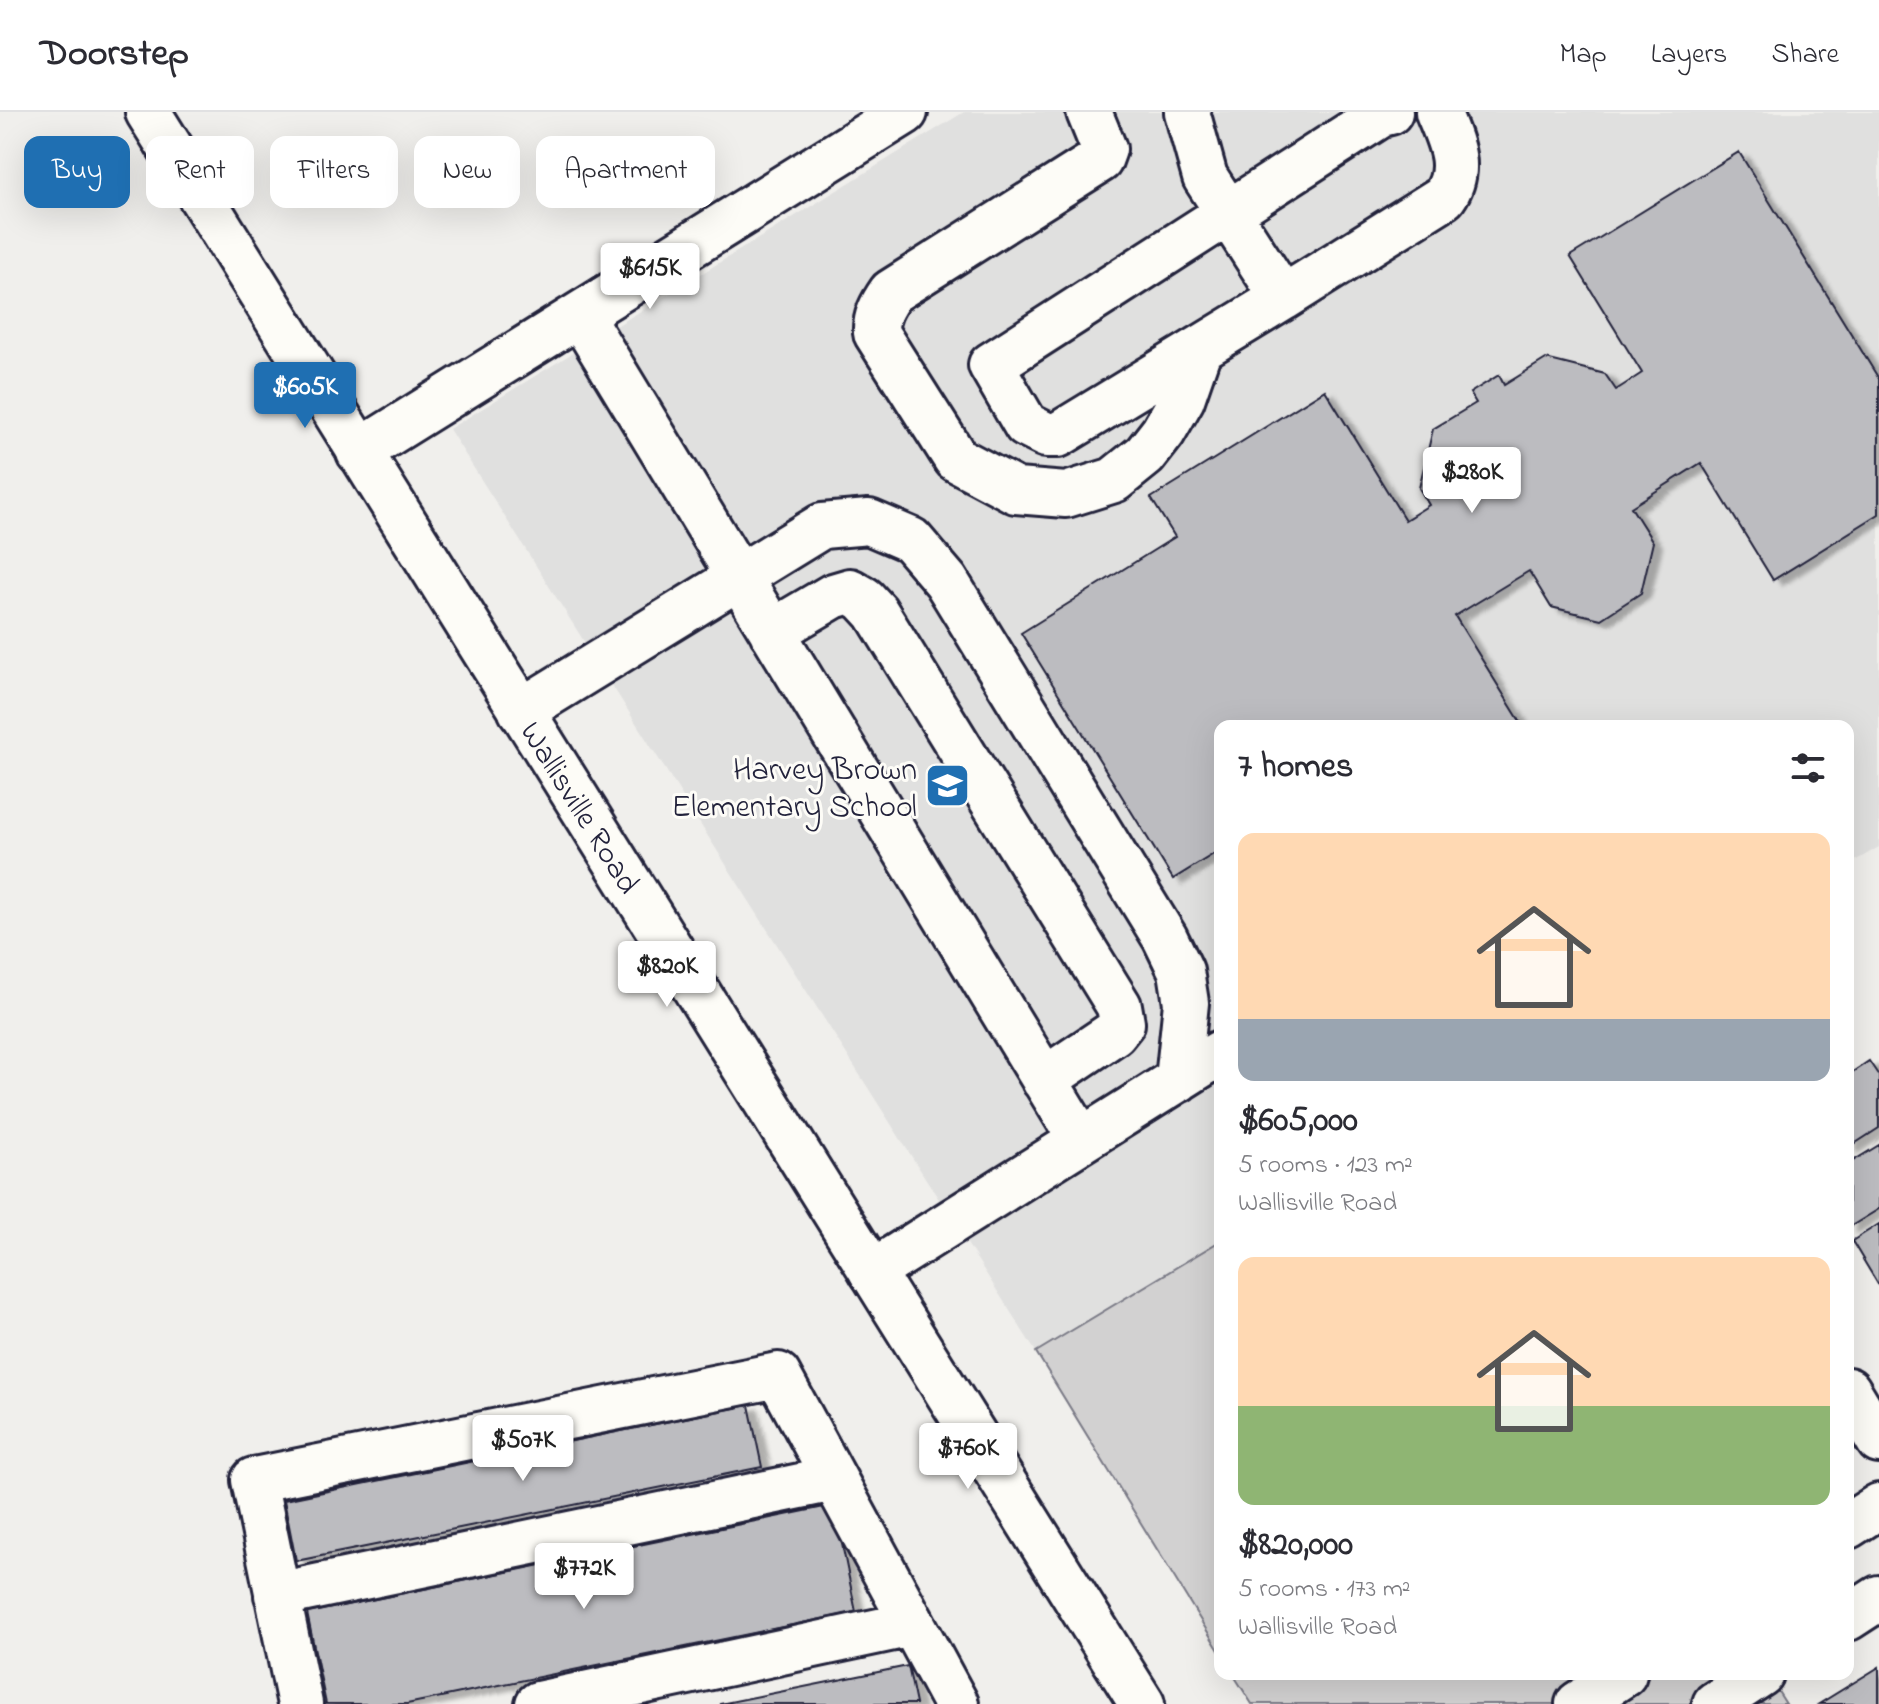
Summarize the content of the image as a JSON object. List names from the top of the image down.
{
  "streets": {
    "main road": ["Wallisville Road"]
  },
  "places": {
    "school or university": ["Harvey Brown Elementary School"]
  },
  "page": {
    "header": "Doorstep",
    "nav": ["Map", "Layers", "Share"],
    "chip": [
      "Buy",
      "Rent",
      "Filters",
      "New",
      "Apartment"
    ],
    "price": [
      "$615K",
      "$605K",
      "$280K",
      "$820K",
      "$507K",
      "$760K",
      "$772K"
    ],
    "heading": "7 homes",
    "list": [
      {
        "name": "$605,000",
        "note": "5 rooms · 123 m² · Wallisville Road"
      },
      {
        "name": "$820,000",
        "note": "5 rooms · 173 m² · Wallisville Road"
      }
    ]
  }
}
